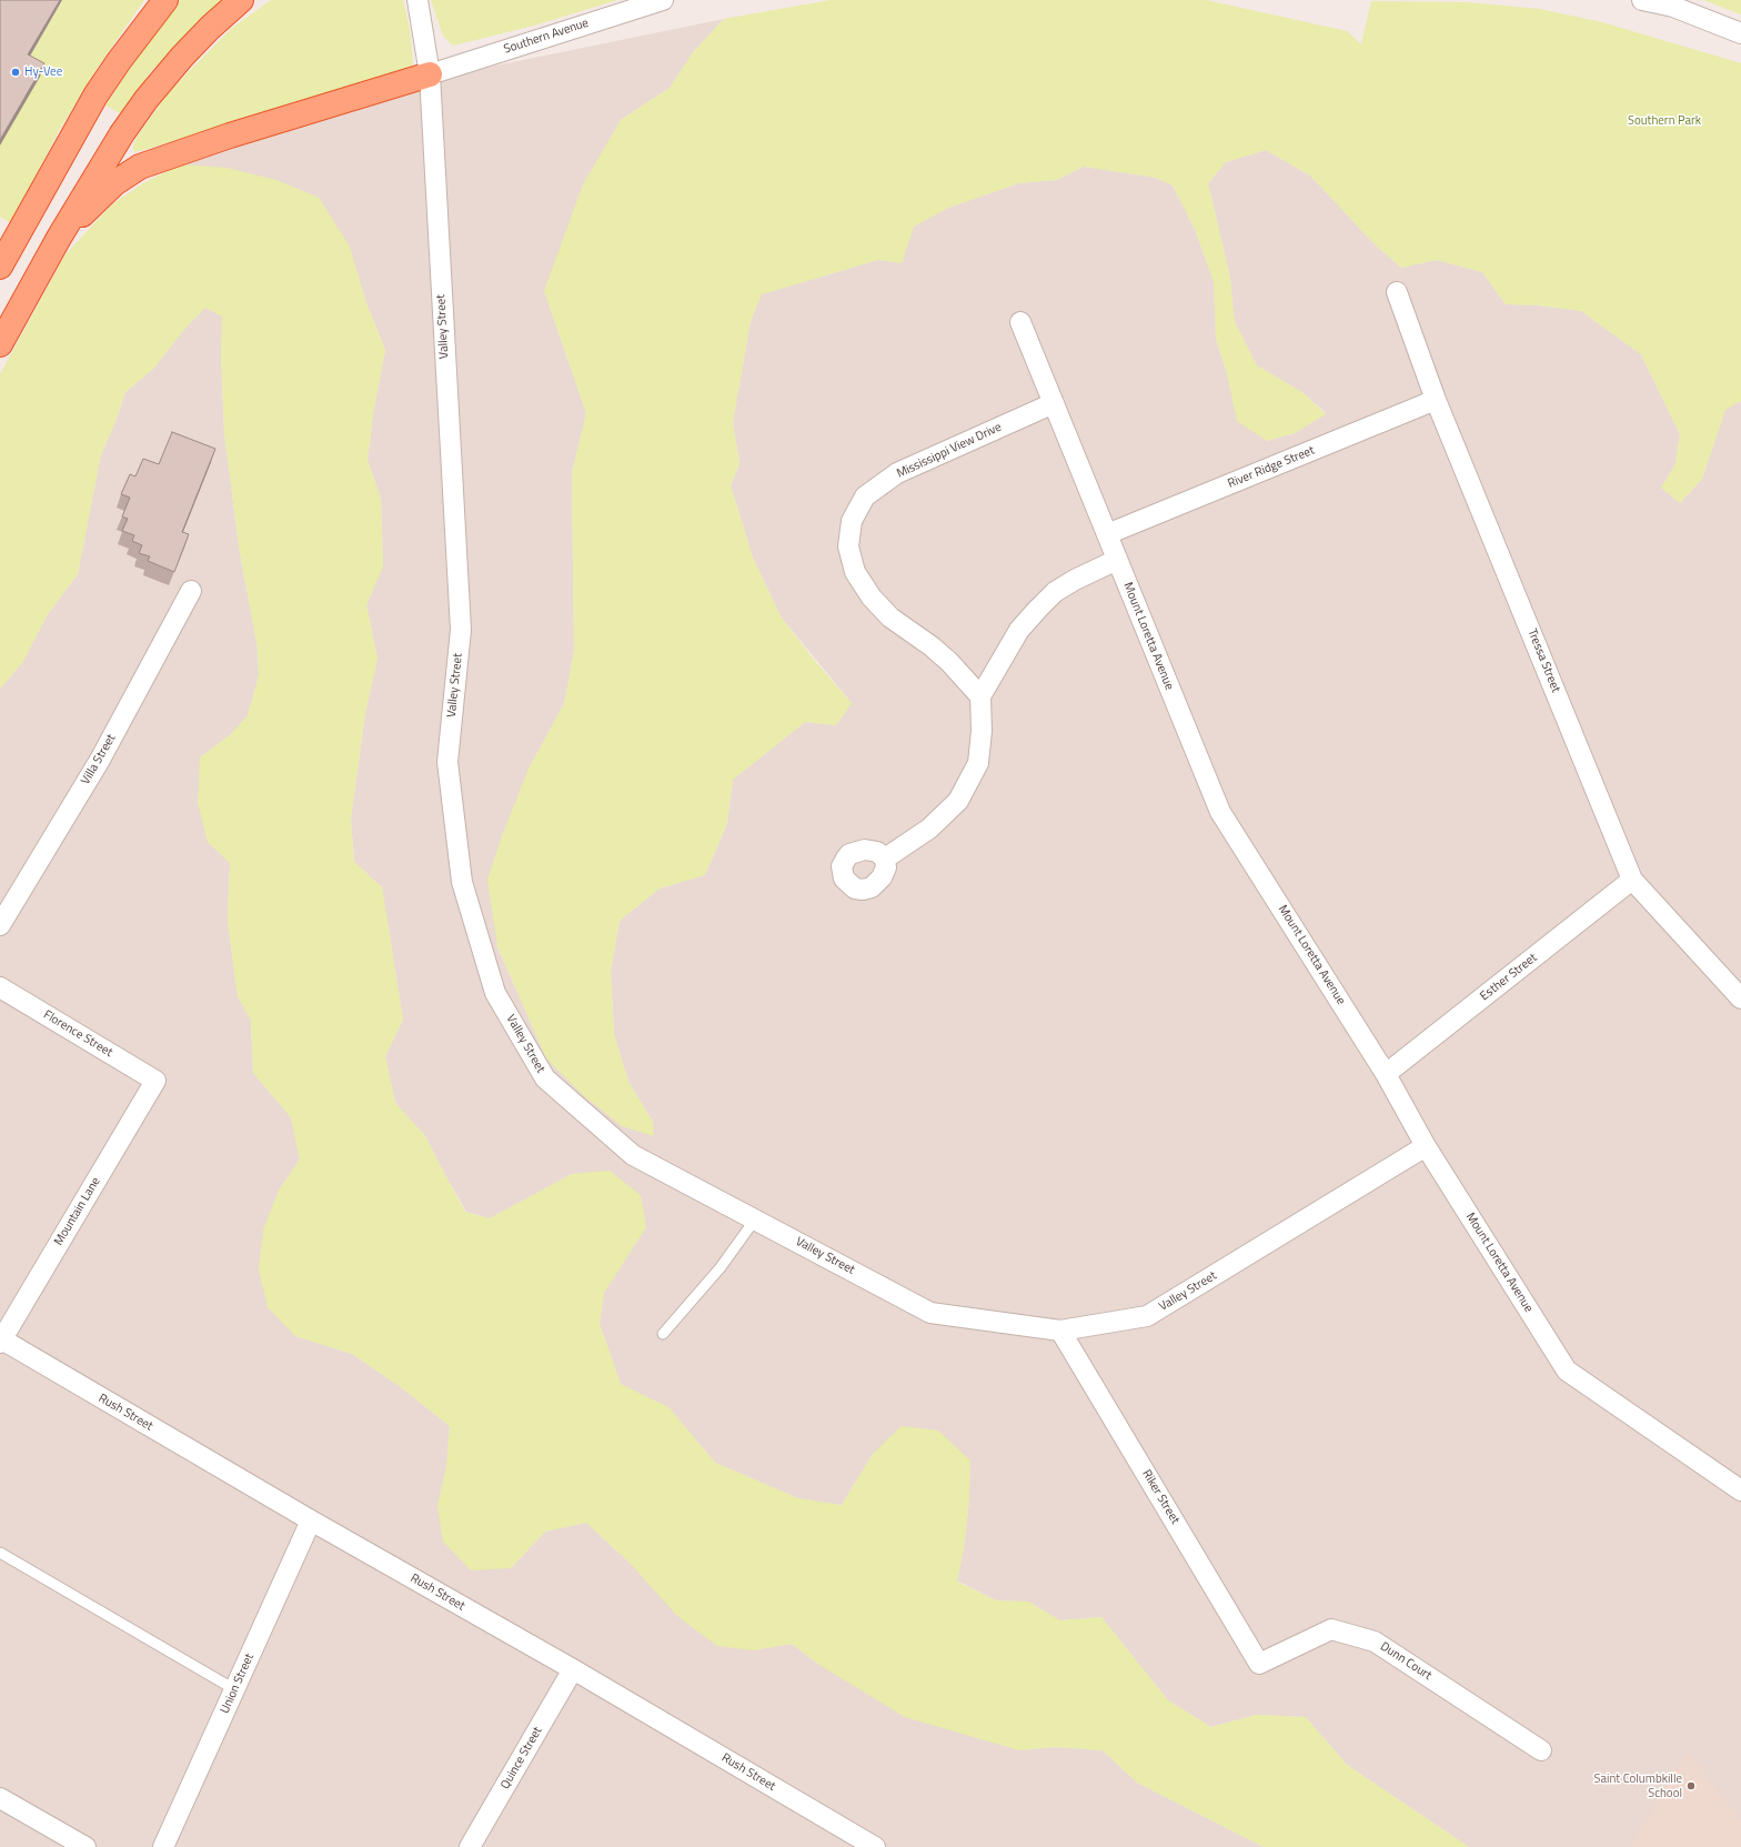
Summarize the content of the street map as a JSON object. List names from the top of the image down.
{
  "streets": {
    "street": [
      "Southern Avenue",
      "Valley Street",
      "Mississippi View Drive",
      "River Ridge Street",
      "Mount Loretta Avenue",
      "Tressa Street",
      "Villa Street",
      "Esther Street",
      "Florence Street",
      "Mountain Lane",
      "Rush Street",
      "Riker Street",
      "Dunn Court",
      "Union Street",
      "Quince Street"
    ]
  },
  "crossings": [
    ["Southern Avenue", "Valley Street"],
    ["Valley Street", "Mount Loretta Avenue"],
    ["Valley Street", "Riker Street"],
    ["Mississippi View Drive", "Mount Loretta Avenue"],
    ["River Ridge Street", "Mount Loretta Avenue"],
    ["River Ridge Street", "Tressa Street"],
    ["Mount Loretta Avenue", "Esther Street"],
    ["Tressa Street", "Esther Street"],
    ["Florence Street", "Mountain Lane"],
    ["Mountain Lane", "Rush Street"],
    ["Rush Street", "Union Street"],
    ["Rush Street", "Quince Street"],
    ["Riker Street", "Dunn Court"]
  ],
  "parks": ["Southern Park"],
  "places": ["Hy-Vee", "Saint Columbkille School"]
}
